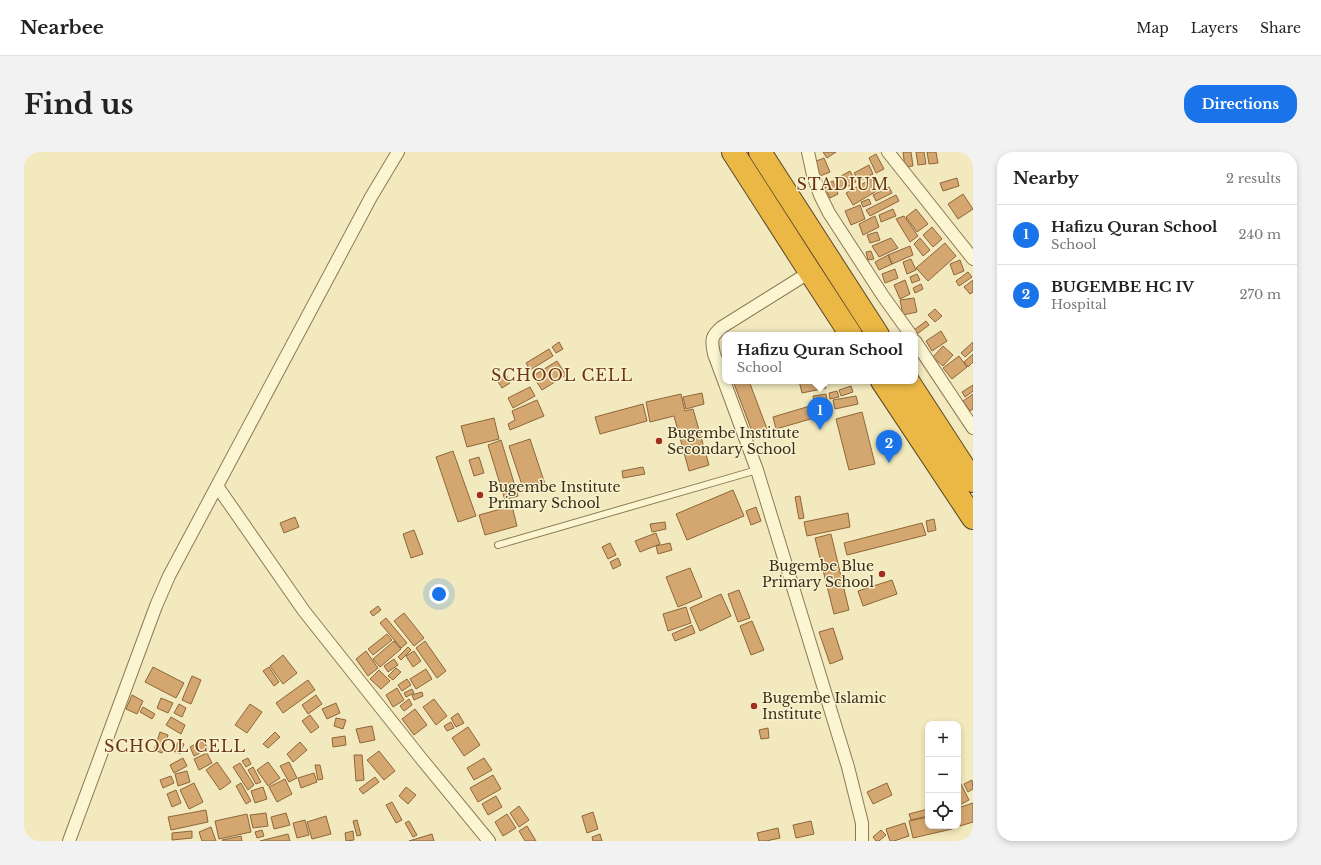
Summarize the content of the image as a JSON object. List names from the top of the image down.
{
  "districts": ["STADIUM", "SCHOOL CELL", "SCHOOL CELL"],
  "places": [
    "Bugembe Institute Secondary School",
    "Bugembe Institute Primary School",
    "Bugembe Blue Primary School",
    "Bugembe Islamic Institute"
  ],
  "page": {
    "header": "Nearbee",
    "nav": ["Map", "Layers", "Share"],
    "buttons": "Directions",
    "title": "Find us",
    "heading": ["Nearby", "2 results"],
    "list": [
      {
        "mark": "1",
        "name": "Hafizu Quran School",
        "note": "School",
        "value": "240 m"
      },
      {
        "mark": "2",
        "name": "BUGEMBE HC IV",
        "note": "Hospital",
        "value": "270 m"
      }
    ],
    "popup": ["Hafizu Quran School", "School"],
    "pins": ["1", "2"],
    "map_buttons": ["+", "−"]
  }
}
